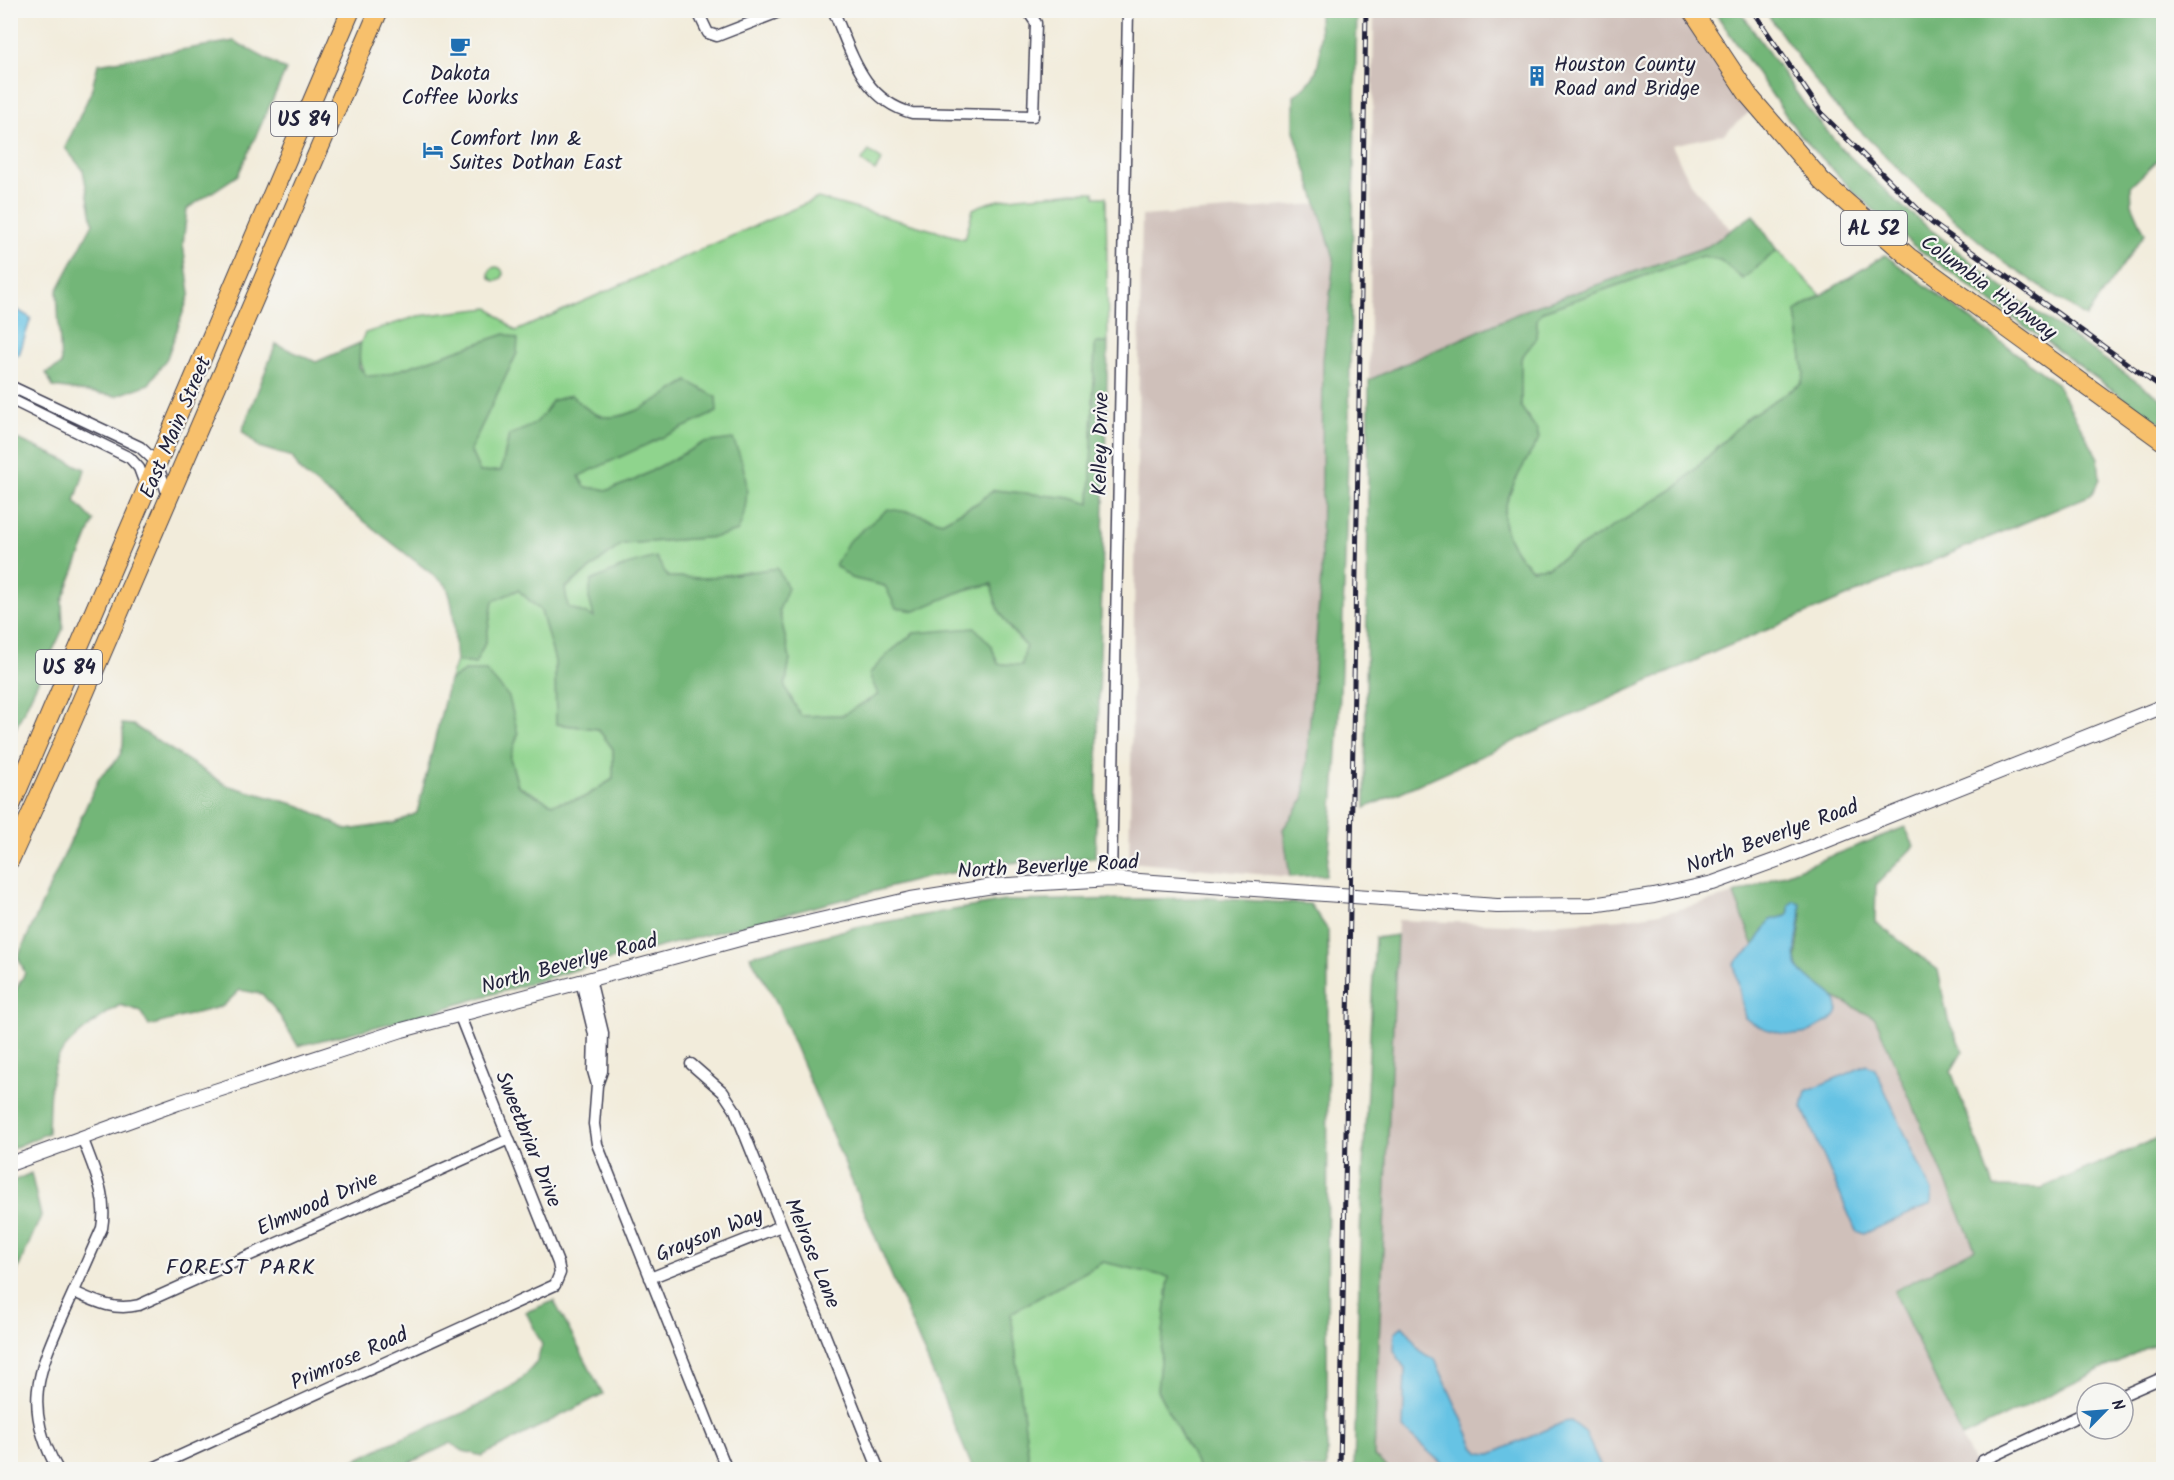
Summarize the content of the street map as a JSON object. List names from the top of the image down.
{
  "streets": {
    "main road": [
      "US 84",
      "AL 52",
      "Columbia Highway",
      "East Main Street"
    ],
    "street": [
      "Kelley Drive",
      "North Beverlye Road",
      "Sweetbriar Drive",
      "Elmwood Drive",
      "Grayson Way",
      "Melrose Lane",
      "Primrose Road"
    ]
  },
  "crossings": [
    ["Kelley Drive", "North Beverlye Road"],
    ["North Beverlye Road", "Sweetbriar Drive"],
    ["Sweetbriar Drive", "Elmwood Drive"],
    ["Sweetbriar Drive", "Primrose Road"],
    ["Grayson Way", "Melrose Lane"]
  ],
  "districts": ["FOREST PARK"],
  "places": {
    "cafe": ["Dakota Coffee Works"],
    "building": ["Houston County Road and Bridge"],
    "hotel": ["Comfort Inn & Suites Dothan East"]
  },
  "north": "top right"
}
